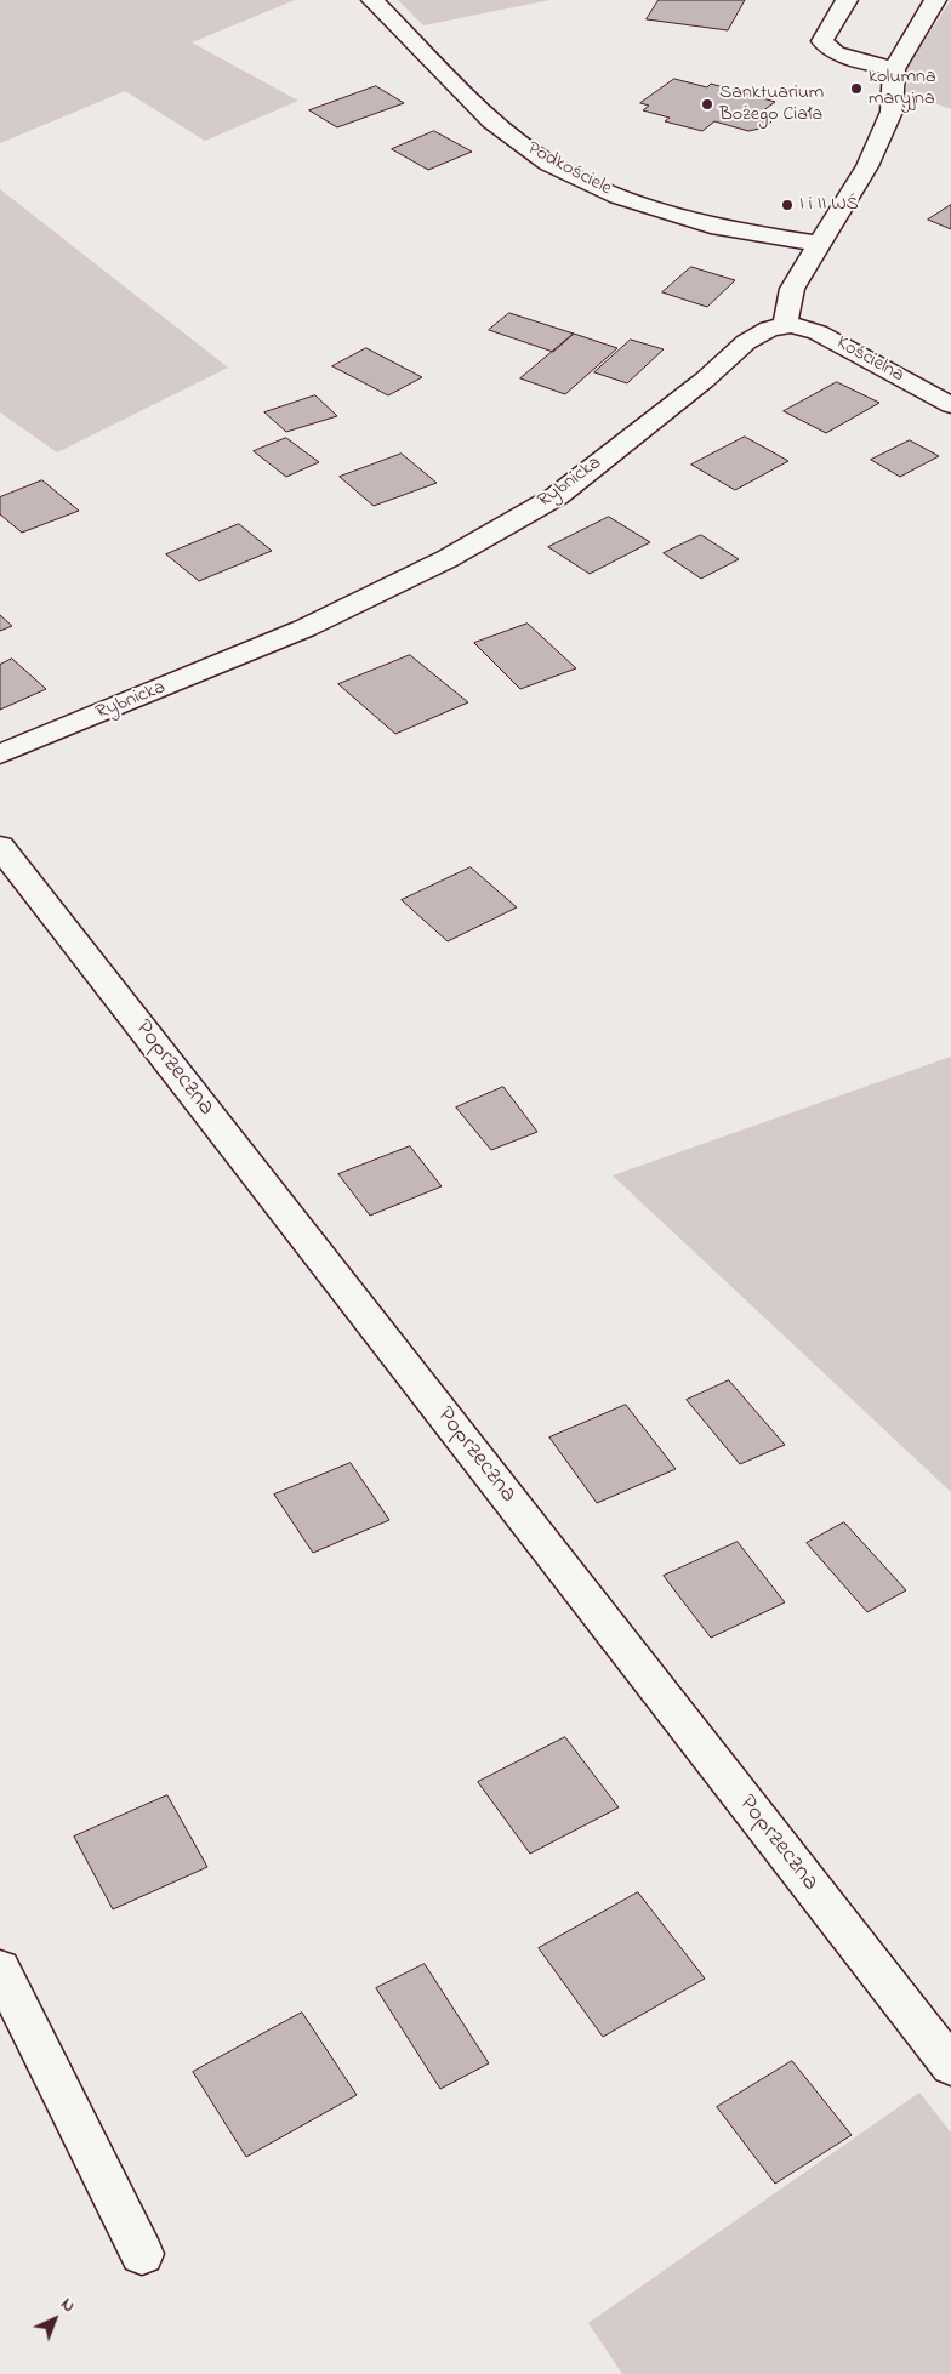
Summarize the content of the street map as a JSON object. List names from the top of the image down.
{
  "streets": {
    "street": [
      "Podkościele",
      "Kościelna",
      "Rybnicka",
      "Poprzeczna"
    ]
  },
  "crossings": [
    ["Kościelna", "Rybnicka"]
  ],
  "places": ["kolumna maryjna", "Sanktuarium Bożego Ciała", "I i II WŚ"],
  "north": "top right"
}
